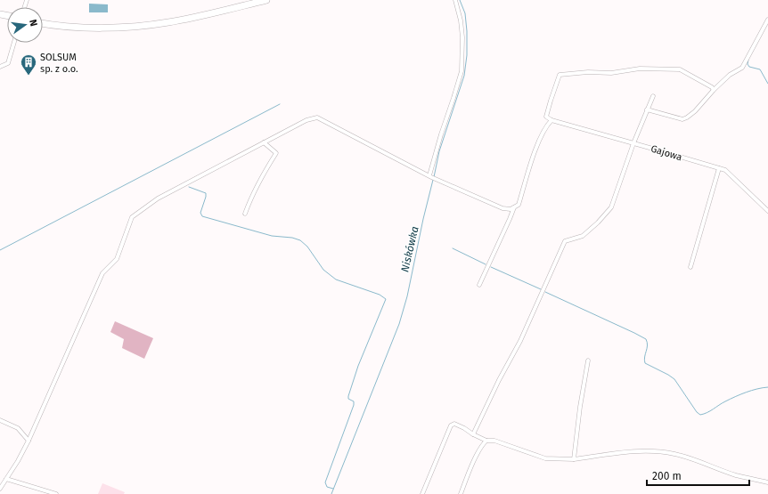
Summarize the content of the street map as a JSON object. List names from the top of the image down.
{
  "streets": {
    "street": ["Gajowa"]
  },
  "water": ["Niskówka"],
  "places": {
    "building": ["SOLSUM sp. z o.o."]
  },
  "scale_bar": "200 m",
  "north": "right"
}
